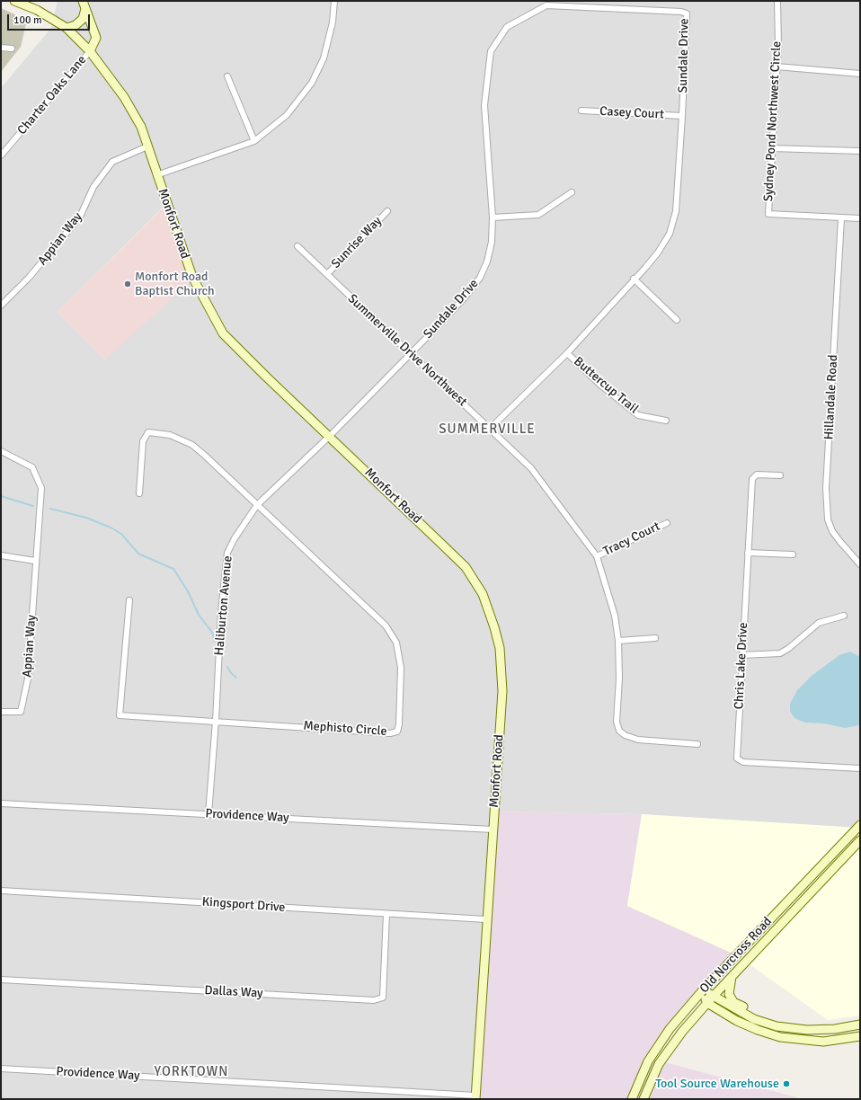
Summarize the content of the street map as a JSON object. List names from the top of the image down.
{
  "streets": {
    "street": [
      "Sundale Drive",
      "Charter Oaks Lane",
      "Casey Court",
      "Sydney Pond Northwest Circle",
      "Monfort Road",
      "Appian Way",
      "Sunrise Way",
      "Summerville Drive Northwest",
      "Buttercup Trail",
      "Hillandale Road",
      "Tracy Court",
      "Haliburton Avenue",
      "Chris Lake Drive",
      "Mephisto Circle",
      "Providence Way",
      "Kingsport Drive",
      "Old Norcross Road",
      "Dallas Way"
    ]
  },
  "crossings": [
    ["Sundale Drive", "Casey Court"],
    ["Sundale Drive", "Monfort Road"],
    ["Sundale Drive", "Summerville Drive Northwest"],
    ["Sundale Drive", "Buttercup Trail"],
    ["Sundale Drive", "Haliburton Avenue"],
    ["Charter Oaks Lane", "Monfort Road"],
    ["Sydney Pond Northwest Circle", "Hillandale Road"],
    ["Monfort Road", "Appian Way"],
    ["Monfort Road", "Haliburton Avenue"],
    ["Monfort Road", "Providence Way"],
    ["Monfort Road", "Kingsport Drive"],
    ["Sunrise Way", "Summerville Drive Northwest"],
    ["Summerville Drive Northwest", "Tracy Court"],
    ["Haliburton Avenue", "Mephisto Circle"],
    ["Haliburton Avenue", "Providence Way"],
    ["Kingsport Drive", "Dallas Way"]
  ],
  "districts": ["SUMMERVILLE", "YORKTOWN"],
  "places": ["Monfort Road Baptist Church", "Tool Source Warehouse"],
  "scale_bar": "100 m"
}
